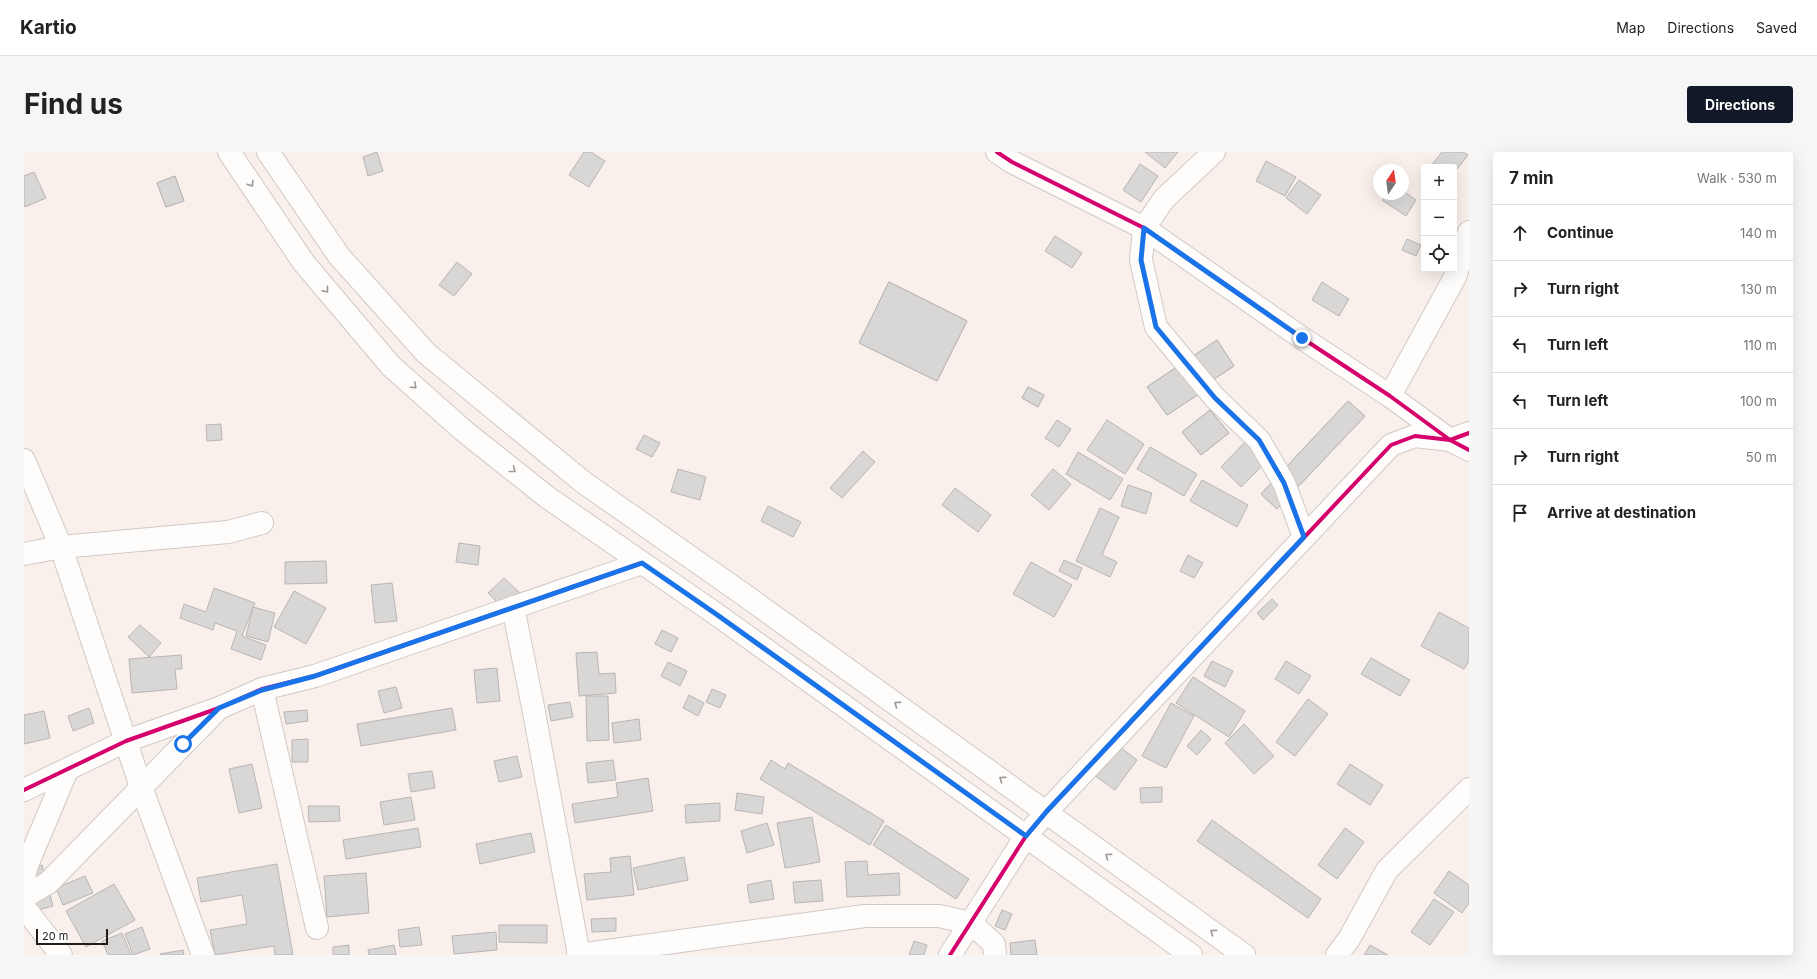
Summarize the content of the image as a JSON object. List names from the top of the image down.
{
  "scale_bar": "20 m",
  "north": "top",
  "page": {
    "header": "Kartio",
    "nav": ["Map", "Directions", "Saved"],
    "buttons": "Directions",
    "title": "Find us",
    "heading": ["7 min", "Walk · 530 m"],
    "map_buttons": ["+", "−"],
    "list": [
      ["Continue", "140 m"],
      ["Turn right", "130 m"],
      ["Turn left", "110 m"],
      ["Turn left", "100 m"],
      ["Turn right", "50 m"],
      "Arrive at destination"
    ],
    "scale": "20 m"
  }
}
